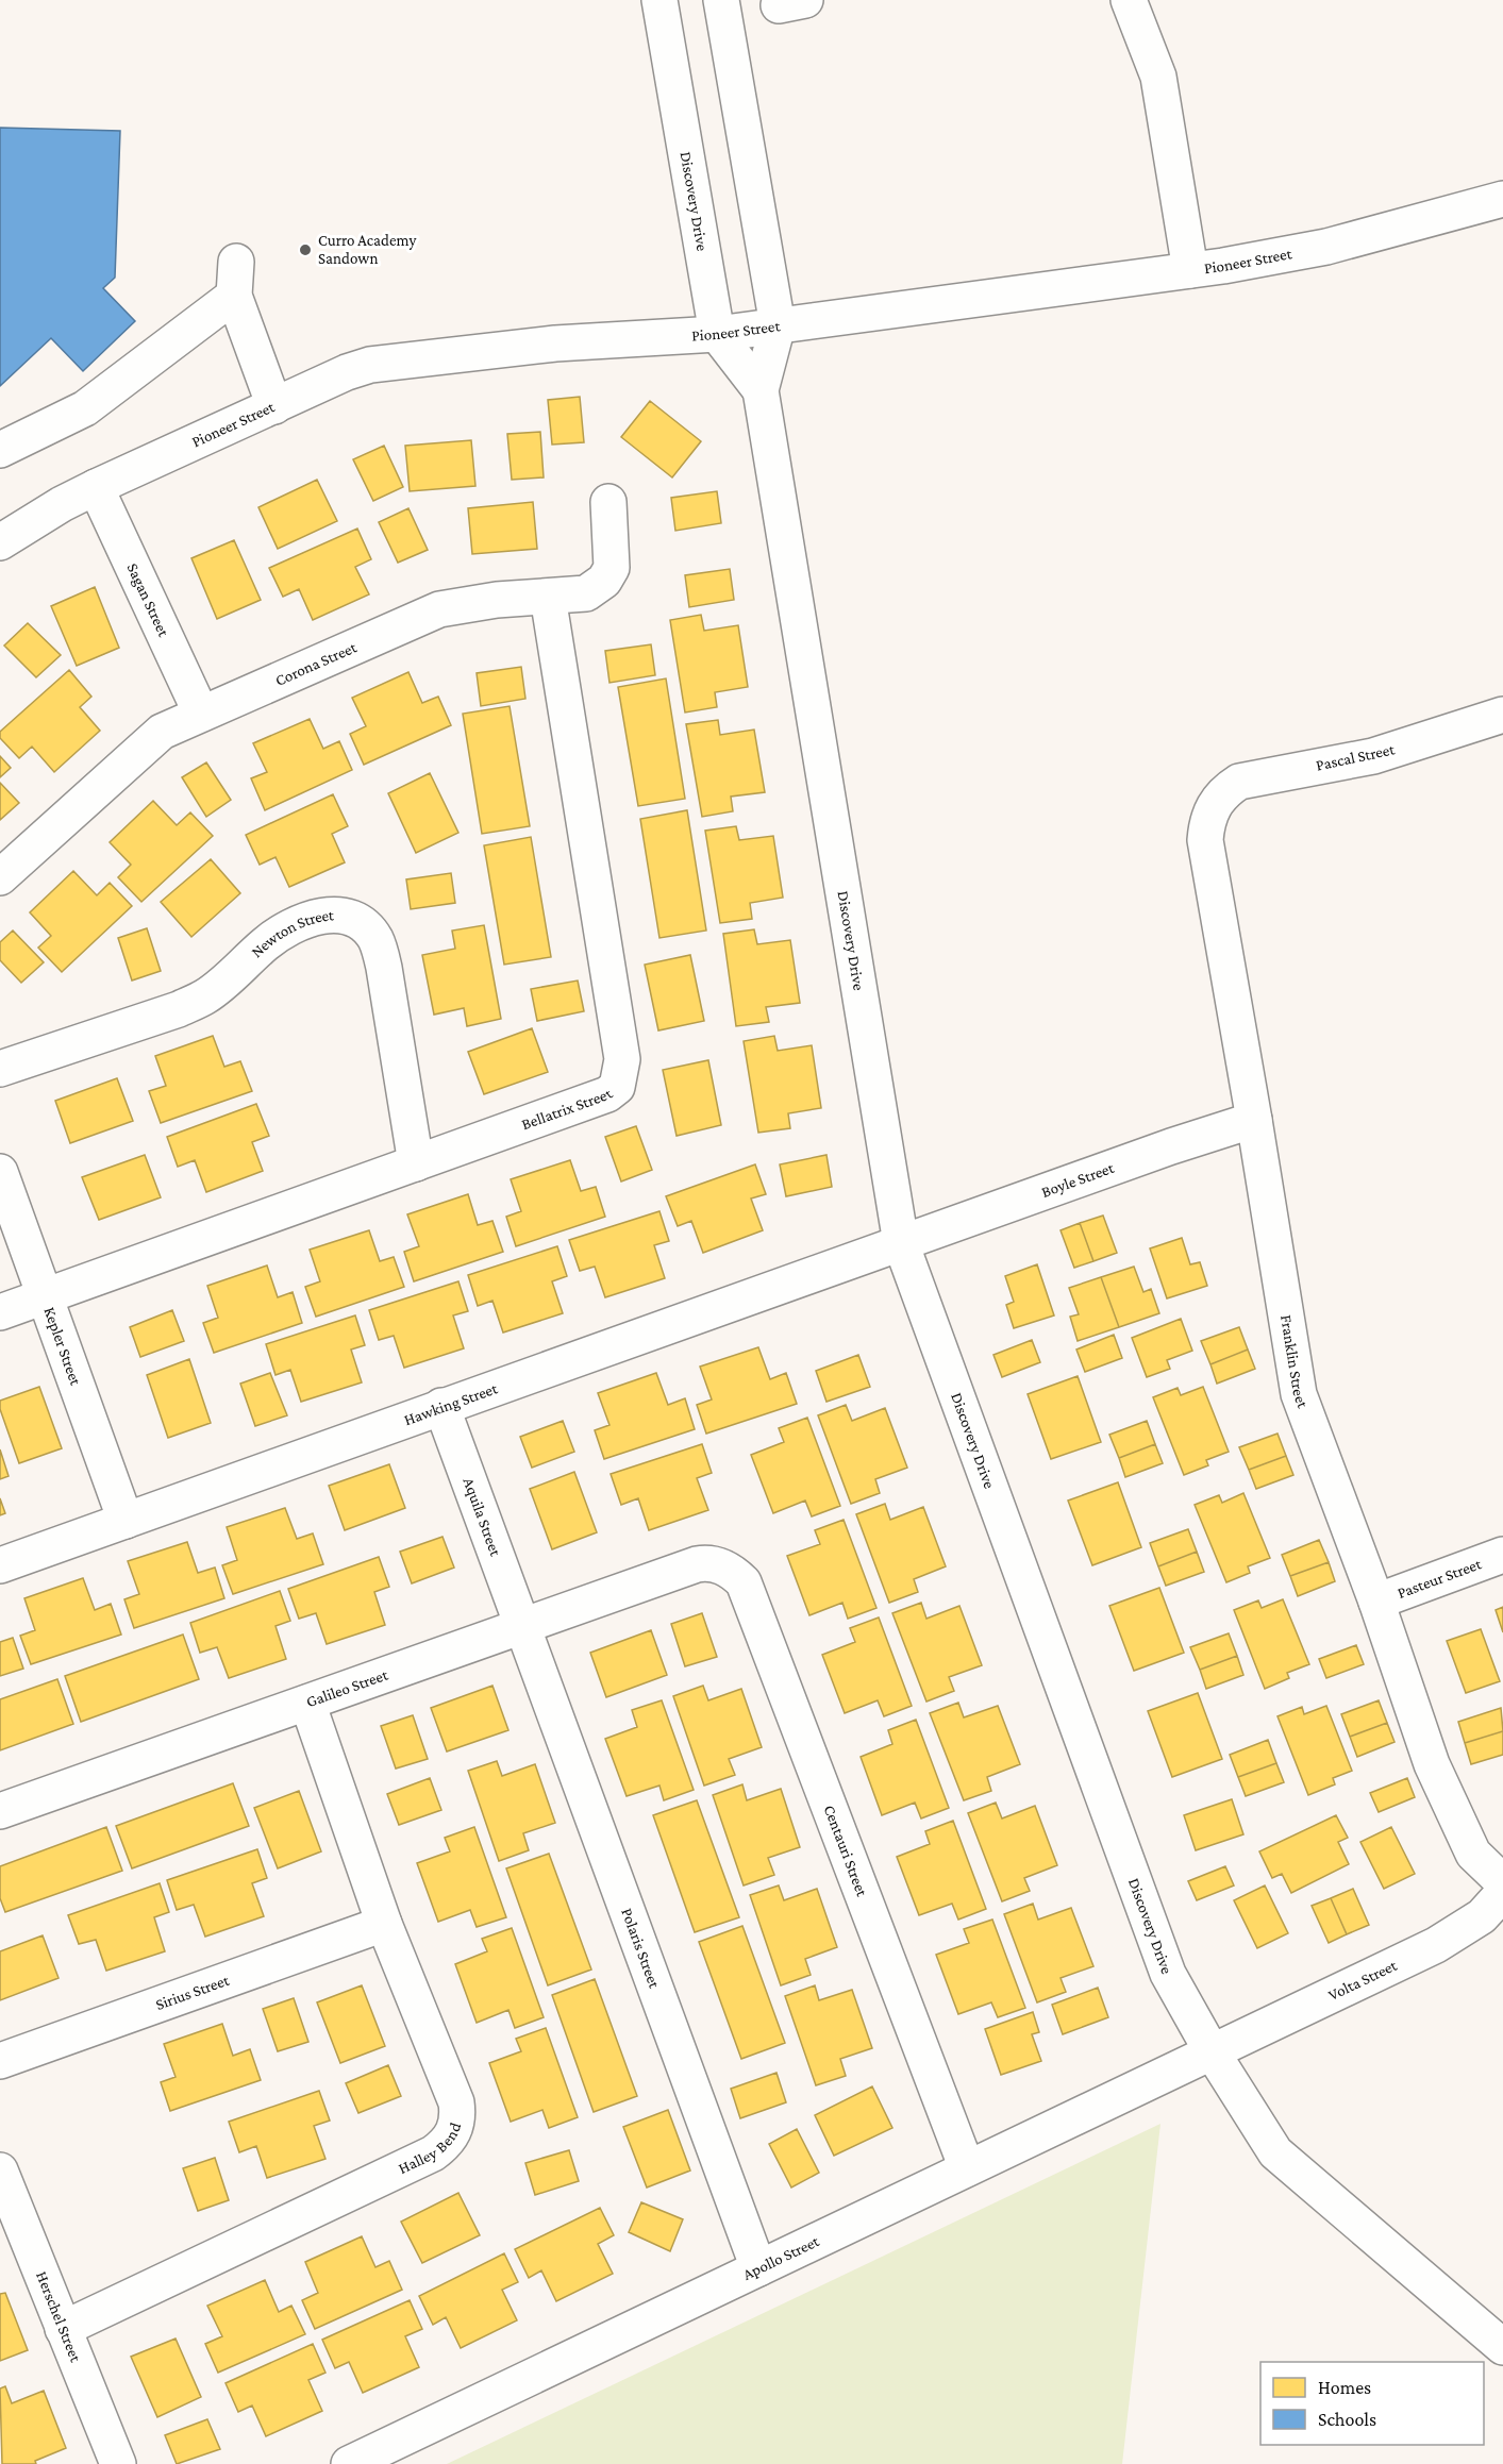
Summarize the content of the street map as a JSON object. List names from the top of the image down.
{
  "streets": {
    "street": [
      "Discovery Drive",
      "Pioneer Street",
      "Sagan Street",
      "Corona Street",
      "Pascal Street",
      "Newton Street",
      "Bellatrix Street",
      "Boyle Street",
      "Kepler Street",
      "Franklin Street",
      "Hawking Street",
      "Aquila Street",
      "Pasteur Street",
      "Galileo Street",
      "Centauri Street",
      "Polaris Street",
      "Volta Street",
      "Sirius Street",
      "Halley Bend",
      "Apollo Street",
      "Herschel Street"
    ]
  },
  "crossings": [
    ["Discovery Drive", "Pioneer Street"],
    ["Discovery Drive", "Boyle Street"],
    ["Discovery Drive", "Hawking Street"],
    ["Discovery Drive", "Volta Street"],
    ["Discovery Drive", "Apollo Street"],
    ["Pioneer Street", "Sagan Street"],
    ["Sagan Street", "Corona Street"],
    ["Corona Street", "Bellatrix Street"],
    ["Pascal Street", "Franklin Street"],
    ["Newton Street", "Bellatrix Street"],
    ["Bellatrix Street", "Kepler Street"],
    ["Boyle Street", "Franklin Street"],
    ["Boyle Street", "Hawking Street"],
    ["Kepler Street", "Hawking Street"],
    ["Franklin Street", "Pasteur Street"],
    ["Hawking Street", "Aquila Street"],
    ["Aquila Street", "Galileo Street"],
    ["Aquila Street", "Polaris Street"],
    ["Galileo Street", "Centauri Street"],
    ["Galileo Street", "Polaris Street"],
    ["Galileo Street", "Halley Bend"],
    ["Centauri Street", "Apollo Street"],
    ["Polaris Street", "Apollo Street"],
    ["Volta Street", "Apollo Street"],
    ["Sirius Street", "Halley Bend"],
    ["Halley Bend", "Herschel Street"]
  ],
  "places": ["Curro Academy Sandown"],
  "legend": ["Homes", "Schools"]
}
